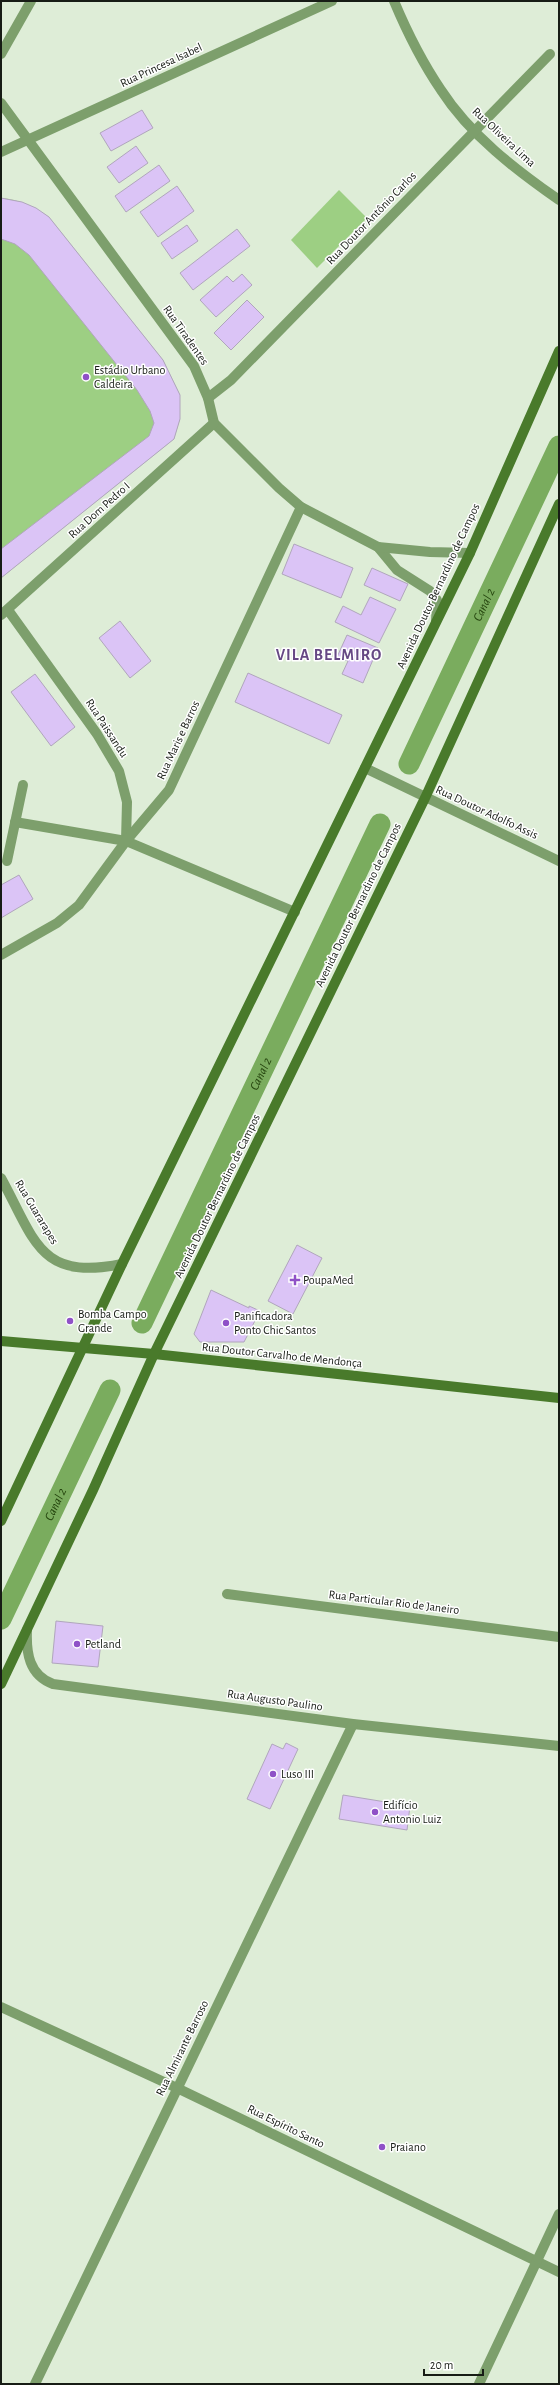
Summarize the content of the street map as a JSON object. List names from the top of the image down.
{
  "streets": {
    "main road": ["Avenida Doutor Bernardino de Campos", "Rua Doutor Carvalho de Mendonça"],
    "street": [
      "Rua Princesa Isabel",
      "Rua Oliveira Lima",
      "Rua Doutor Antônio Carlos",
      "Rua Tiradentes",
      "Rua Dom Pedro I",
      "Rua Paissandu",
      "Rua Maris e Barros",
      "Rua Doutor Adolfo Assis",
      "Rua Guararapes",
      "Rua Particular Rio de Janeiro",
      "Rua Augusto Paulino",
      "Rua Almirante Barroso",
      "Rua Espírito Santo"
    ]
  },
  "crossings": [
    ["Rua Princesa Isabel", "Rua Tiradentes"],
    ["Rua Oliveira Lima", "Rua Doutor Antônio Carlos"],
    ["Rua Doutor Antônio Carlos", "Rua Tiradentes"],
    ["Rua Tiradentes", "Rua Dom Pedro I"],
    ["Rua Dom Pedro I", "Rua Paissandu"],
    ["Avenida Doutor Bernardino de Campos", "Rua Doutor Adolfo Assis"],
    ["Avenida Doutor Bernardino de Campos", "Rua Guararapes"],
    ["Avenida Doutor Bernardino de Campos", "Rua Doutor Carvalho de Mendonça"],
    ["Avenida Doutor Bernardino de Campos", "Rua Augusto Paulino"],
    ["Rua Paissandu", "Rua Maris e Barros"],
    ["Rua Augusto Paulino", "Rua Almirante Barroso"],
    ["Rua Almirante Barroso", "Rua Espírito Santo"]
  ],
  "districts": ["VILA BELMIRO"],
  "water": ["Canal 2"],
  "places": {
    "other": [
      "Estádio Urbano Caldeira",
      "Bomba Campo Grande",
      "Panificadora Ponto Chic Santos",
      "Petland",
      "Luso III",
      "Edifício Antonio Luiz",
      "Praiano"
    ],
    "health": ["PoupaMed"]
  },
  "scale_bar": "20 m"
}
